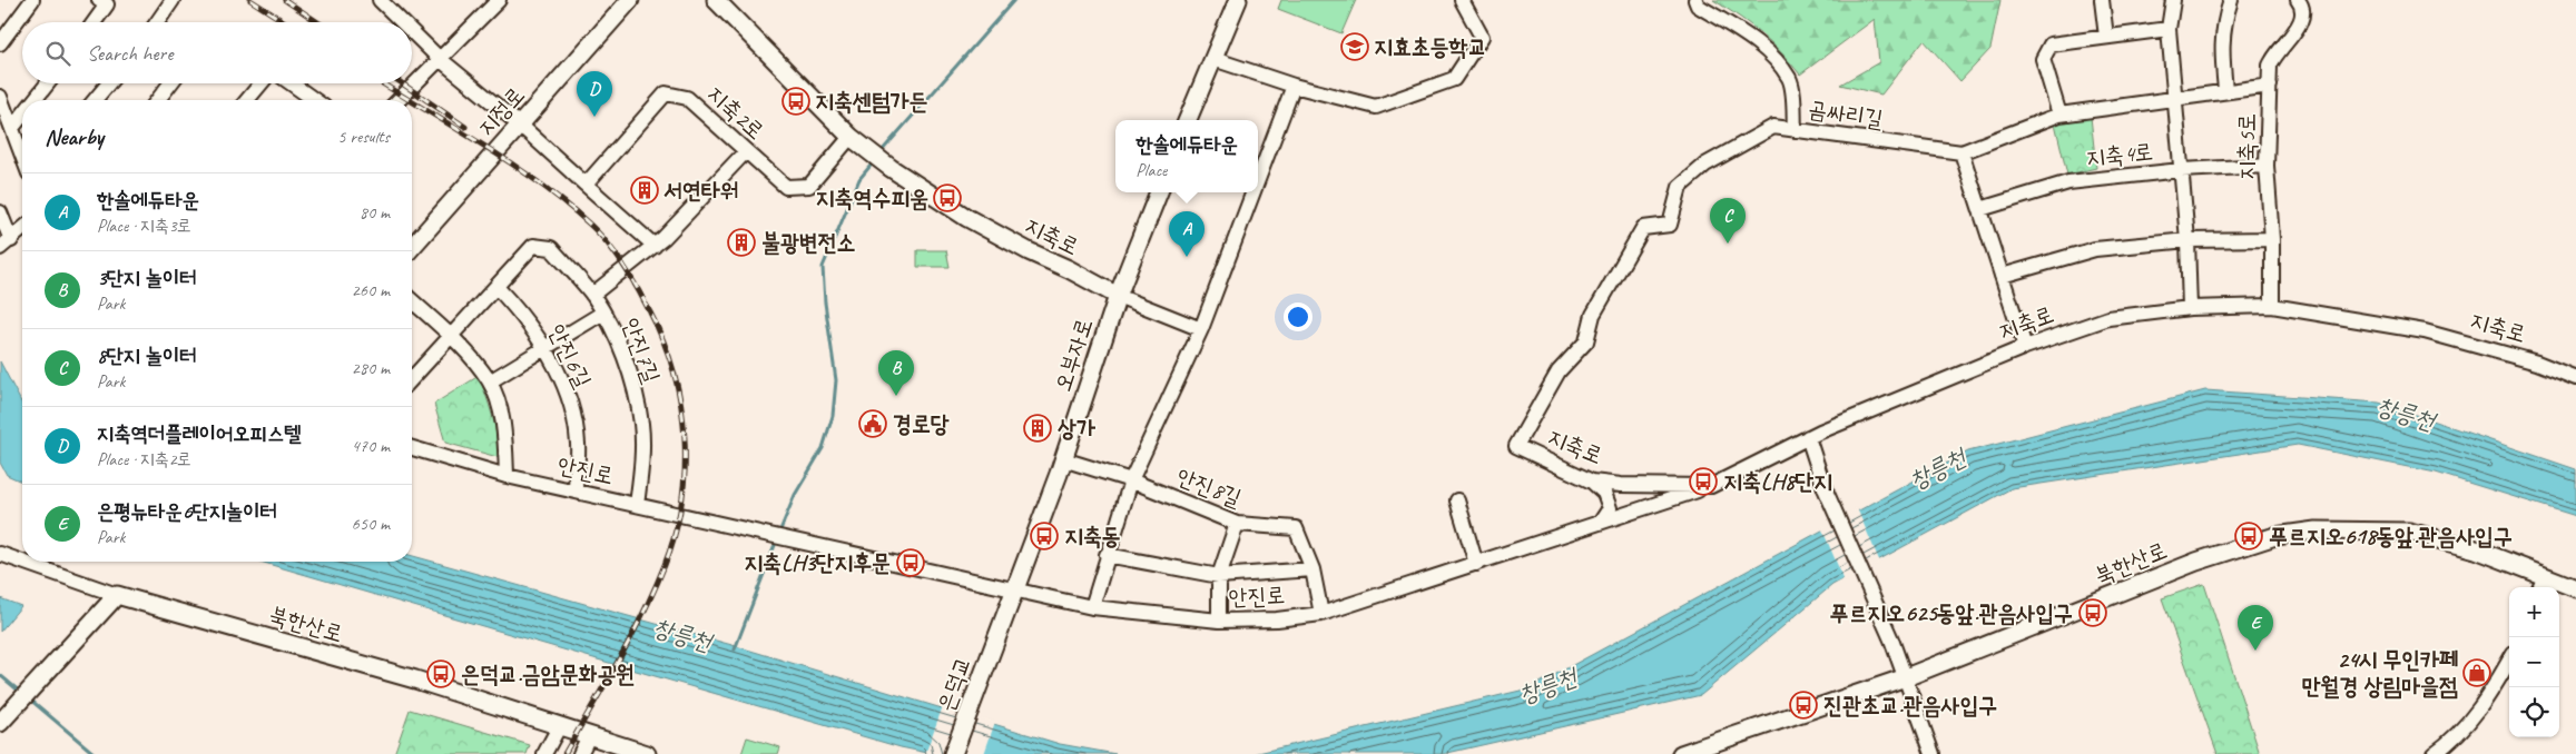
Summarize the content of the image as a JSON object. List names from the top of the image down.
{
  "streets": {
    "main road": [
      "지정로",
      "지축로",
      "오부자로",
      "북한산로",
      "은덕교"
    ],
    "street": [
      "지축2로",
      "곰싸리길",
      "지축5로",
      "지축4로",
      "안진7길",
      "안진6길",
      "안진로",
      "안진8길"
    ]
  },
  "crossings": [
    ["지축2로", "지축로"],
    ["곰싸리길", "지축4로"],
    ["곰싸리길", "지축로"],
    ["지축5로", "지축4로"],
    ["지축5로", "지축로"],
    ["지축로", "오부자로"],
    ["지축로", "안진로"],
    ["안진7길", "안진6길"],
    ["안진7길", "안진로"],
    ["오부자로", "안진로"],
    ["오부자로", "안진8길"],
    ["오부자로", "은덕교"],
    ["안진6길", "안진로"],
    ["안진로", "안진8길"]
  ],
  "water": ["창릉천"],
  "places": {
    "school or university": ["지효초등학교"],
    "bus stop": [
      "지축센텀가든",
      "지축역수피움",
      "지축LH8단지",
      "지축동",
      "푸르지오618동앞.관음사입구",
      "지축LH3단지후문",
      "푸르지오625동앞.관음사입구",
      "은덕교.금암문화공원",
      "진관초교.관음사입구"
    ],
    "building": ["서연타워", "불광변전소", "상가"],
    "public building": ["경로당"],
    "shop": ["24시 무인카페 만월경 상림마을점"]
  },
  "page": {
    "search": "Search here",
    "pins": [
      "D",
      "C",
      "A",
      "B",
      "E"
    ],
    "heading": ["Nearby", "5 results"],
    "popup": ["한솔에듀타운", "Place"],
    "list": [
      {
        "mark": "A",
        "name": "한솔에듀타운",
        "note": "Place · 지축3로",
        "value": "80 m"
      },
      {
        "mark": "B",
        "name": "3단지 놀이터",
        "note": "Park",
        "value": "260 m"
      },
      {
        "mark": "C",
        "name": "8단지 놀이터",
        "note": "Park",
        "value": "280 m"
      },
      {
        "mark": "D",
        "name": "지축역더플레이어오피스텔",
        "note": "Place · 지축2로",
        "value": "470 m"
      },
      {
        "mark": "E",
        "name": "은평뉴타운6단지놀이터",
        "note": "Park",
        "value": "650 m"
      }
    ],
    "map_buttons": ["+", "−"]
  }
}
